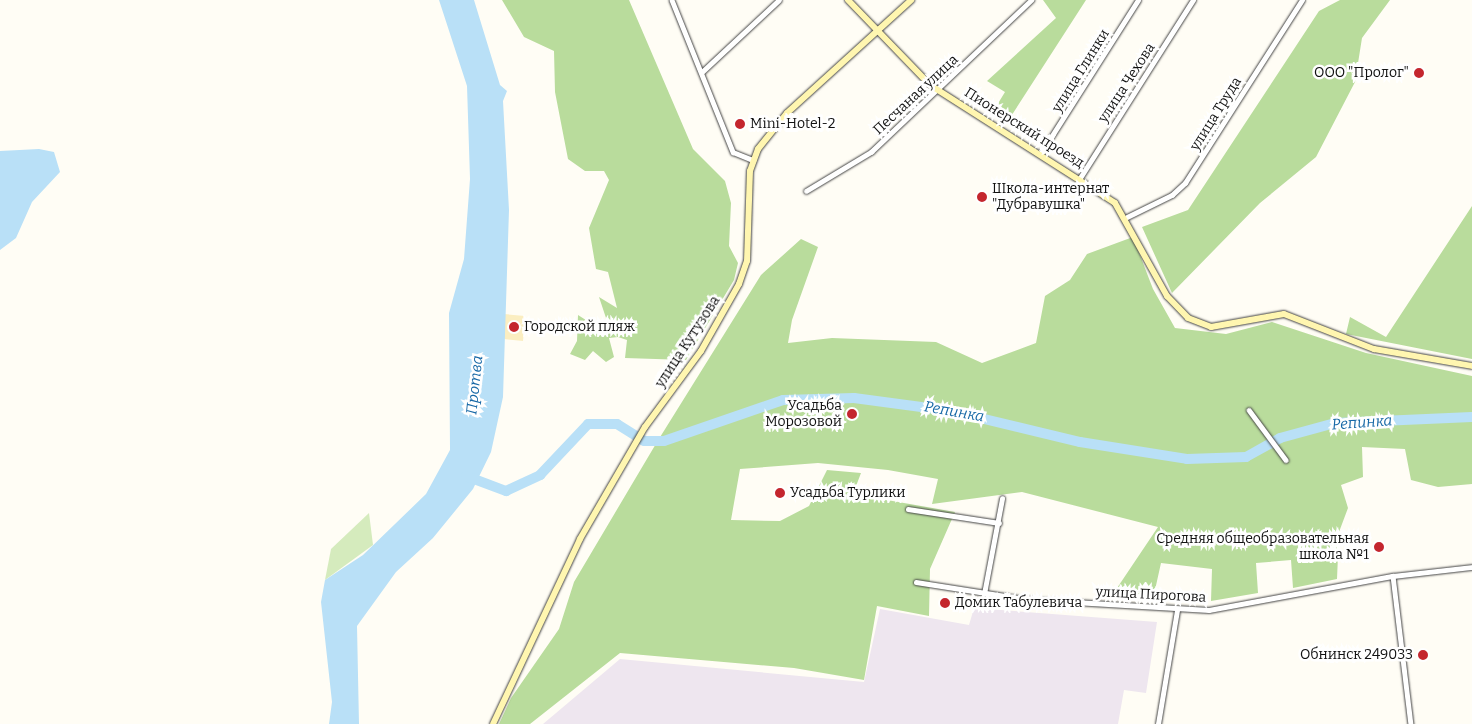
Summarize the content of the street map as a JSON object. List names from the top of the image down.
{
  "streets": {
    "main road": ["Пионерский проезд", "улица Кутузова"],
    "street": [
      "улица Глинки",
      "улица Чехова",
      "Песчаная улица",
      "улица Труда",
      "улица Пирогова"
    ]
  },
  "crossings": [
    ["улица Глинки", "Пионерский проезд"],
    ["улица Чехова", "Пионерский проезд"],
    ["Песчаная улица", "Пионерский проезд"],
    ["улица Труда", "Пионерский проезд"]
  ],
  "water": ["Протва", "Репинка"],
  "places": [
    "ООО \"Пролог\"",
    "Mini-Hotel-2",
    "Школа-интернат \"Дубравушка\"",
    "Городской пляж",
    "Усадьба Морозовой",
    "Усадьба Турлики",
    "Средняя общеобразовательная школа №1",
    "Домик Табулевича",
    "Обнинск 249033"
  ]
}
